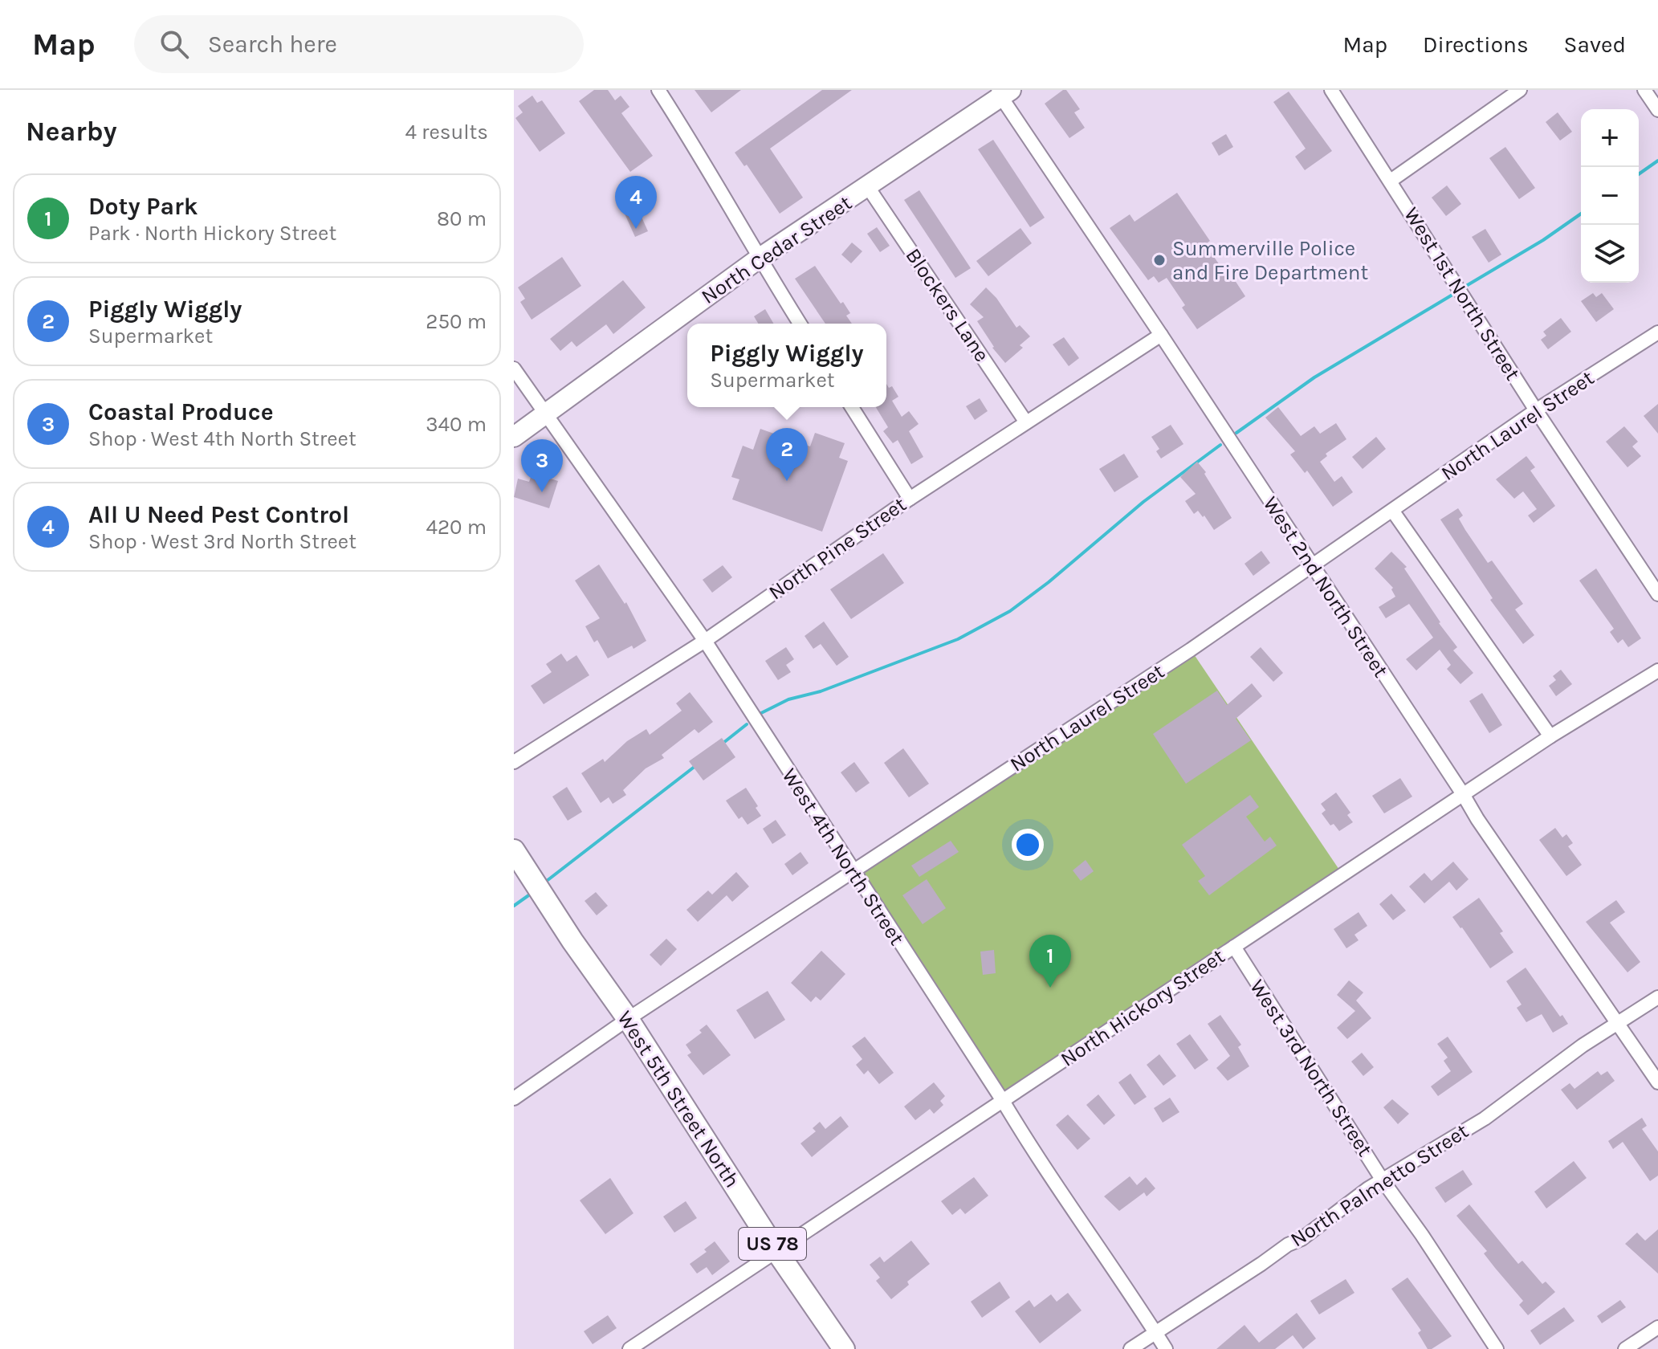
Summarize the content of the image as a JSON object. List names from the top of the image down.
{
  "streets": {
    "main road": ["West 5th Street North", "US 78"],
    "street": [
      "North Cedar Street",
      "West 1st North Street",
      "Blockers Lane",
      "North Laurel Street",
      "North Pine Street",
      "West 2nd North Street",
      "West 4th North Street",
      "North Hickory Street",
      "West 3rd North Street",
      "North Palmetto Street"
    ]
  },
  "crossings": [
    ["North Cedar Street", "Blockers Lane"],
    ["North Cedar Street", "West 2nd North Street"],
    ["North Cedar Street", "West 4th North Street"],
    ["West 1st North Street", "North Laurel Street"],
    ["Blockers Lane", "North Pine Street"],
    ["North Laurel Street", "West 2nd North Street"],
    ["North Laurel Street", "West 4th North Street"],
    ["North Laurel Street", "West 5th Street North"],
    ["North Pine Street", "West 2nd North Street"],
    ["North Pine Street", "West 4th North Street"],
    ["West 2nd North Street", "North Hickory Street"],
    ["West 2nd North Street", "North Palmetto Street"],
    ["West 4th North Street", "North Hickory Street"],
    ["West 4th North Street", "North Palmetto Street"],
    ["North Hickory Street", "West 3rd North Street"],
    ["North Hickory Street", "West 5th Street North"],
    ["West 3rd North Street", "North Palmetto Street"]
  ],
  "places": ["Summerville Police and Fire Department"],
  "page": {
    "header": "Map",
    "search": "Search here",
    "nav": ["Map", "Directions", "Saved"],
    "heading": ["Nearby", "4 results"],
    "map_buttons": ["+", "−"],
    "list": [
      {
        "mark": "1",
        "name": "Doty Park",
        "note": "Park · North Hickory Street",
        "value": "80 m"
      },
      {
        "mark": "2",
        "name": "Piggly Wiggly",
        "note": "Supermarket",
        "value": "250 m"
      },
      {
        "mark": "3",
        "name": "Coastal Produce",
        "note": "Shop · West 4th North Street",
        "value": "340 m"
      },
      {
        "mark": "4",
        "name": "All U Need Pest Control",
        "note": "Shop · West 3rd North Street",
        "value": "420 m"
      }
    ],
    "pins": [
      "4",
      "2",
      "3",
      "1"
    ],
    "popup": ["Piggly Wiggly", "Supermarket"]
  }
}
